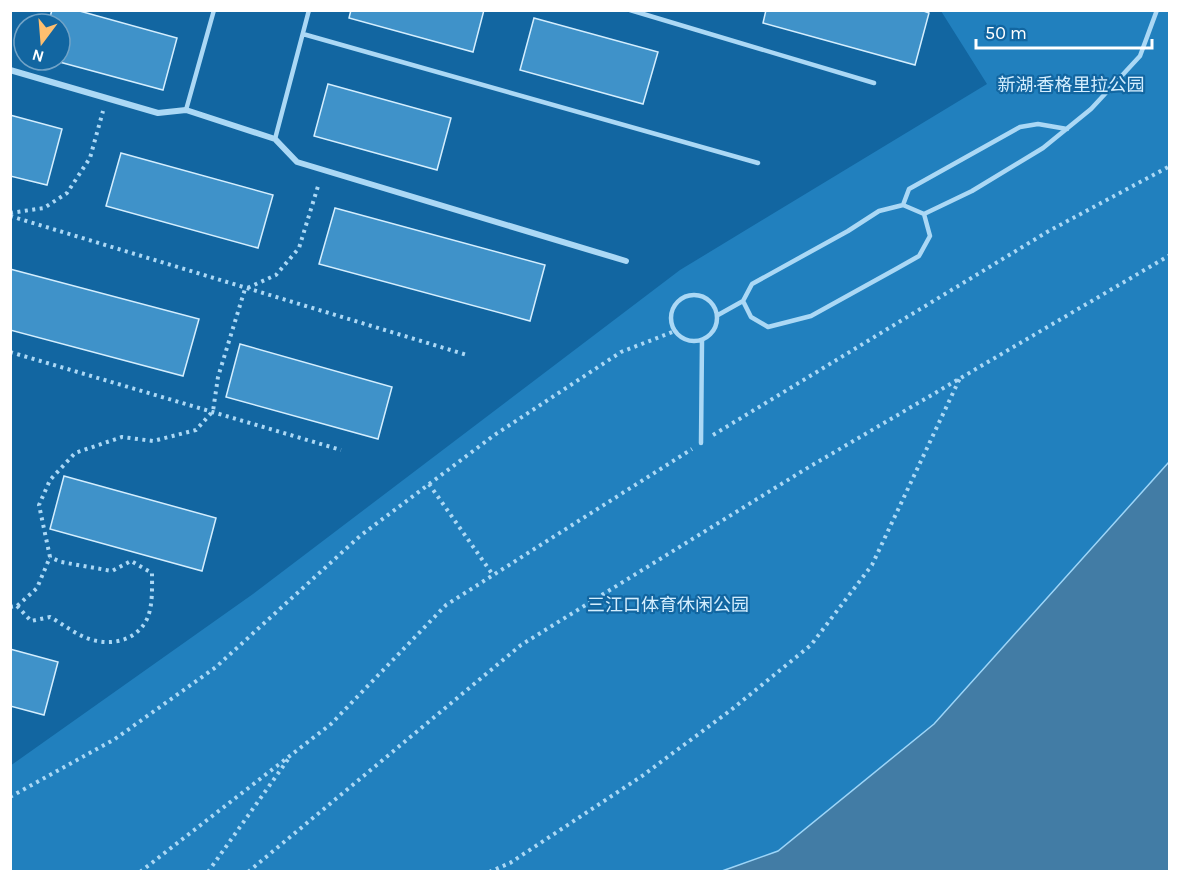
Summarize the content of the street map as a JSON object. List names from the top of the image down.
{
  "parks": ["新湖·香格里拉公园", "三江口体育休闲公园"],
  "scale_bar": "50 m",
  "north": "bottom"
}
